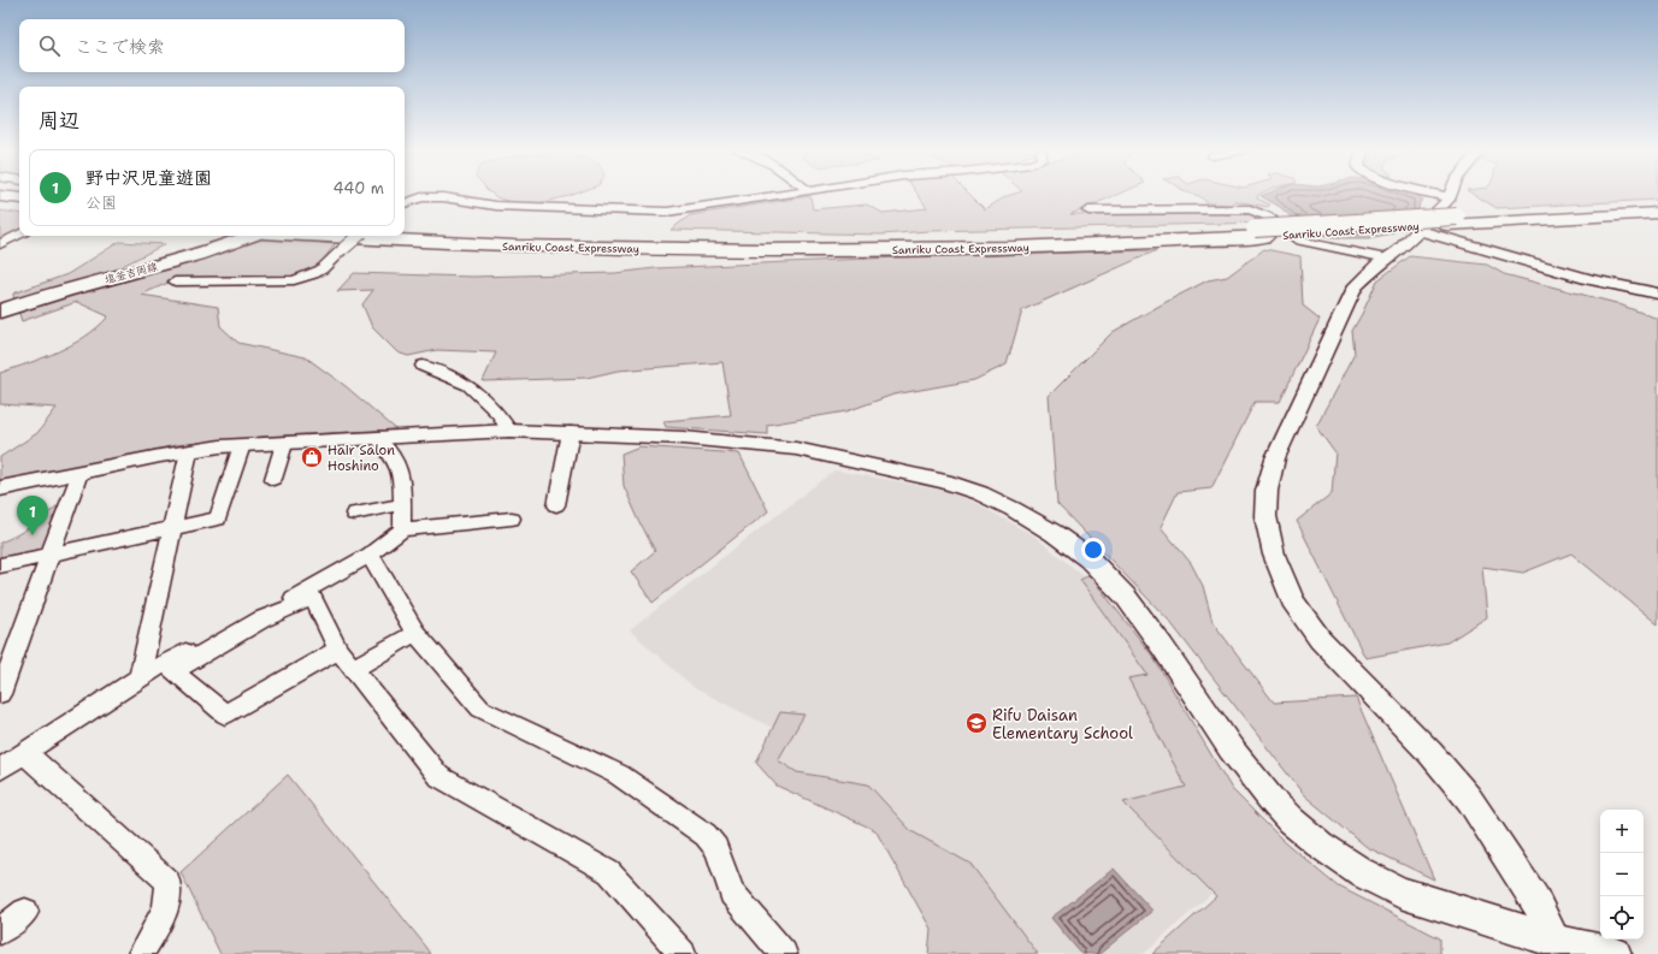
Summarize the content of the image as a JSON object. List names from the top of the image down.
{
  "streets": {
    "main road": ["Sanriku Coast Expressway", "塩釜吉岡線"]
  },
  "places": {
    "shop": ["Hair Salon Hoshino"],
    "school or university": ["Rifu Daisan Elementary School"]
  },
  "page": {
    "search": "ここで検索",
    "heading": "周辺",
    "list": [
      {
        "mark": "1",
        "name": "野中沢児童遊園",
        "note": "公園",
        "value": "440 m"
      }
    ],
    "pins": "1",
    "map_buttons": ["+", "−"]
  }
}
